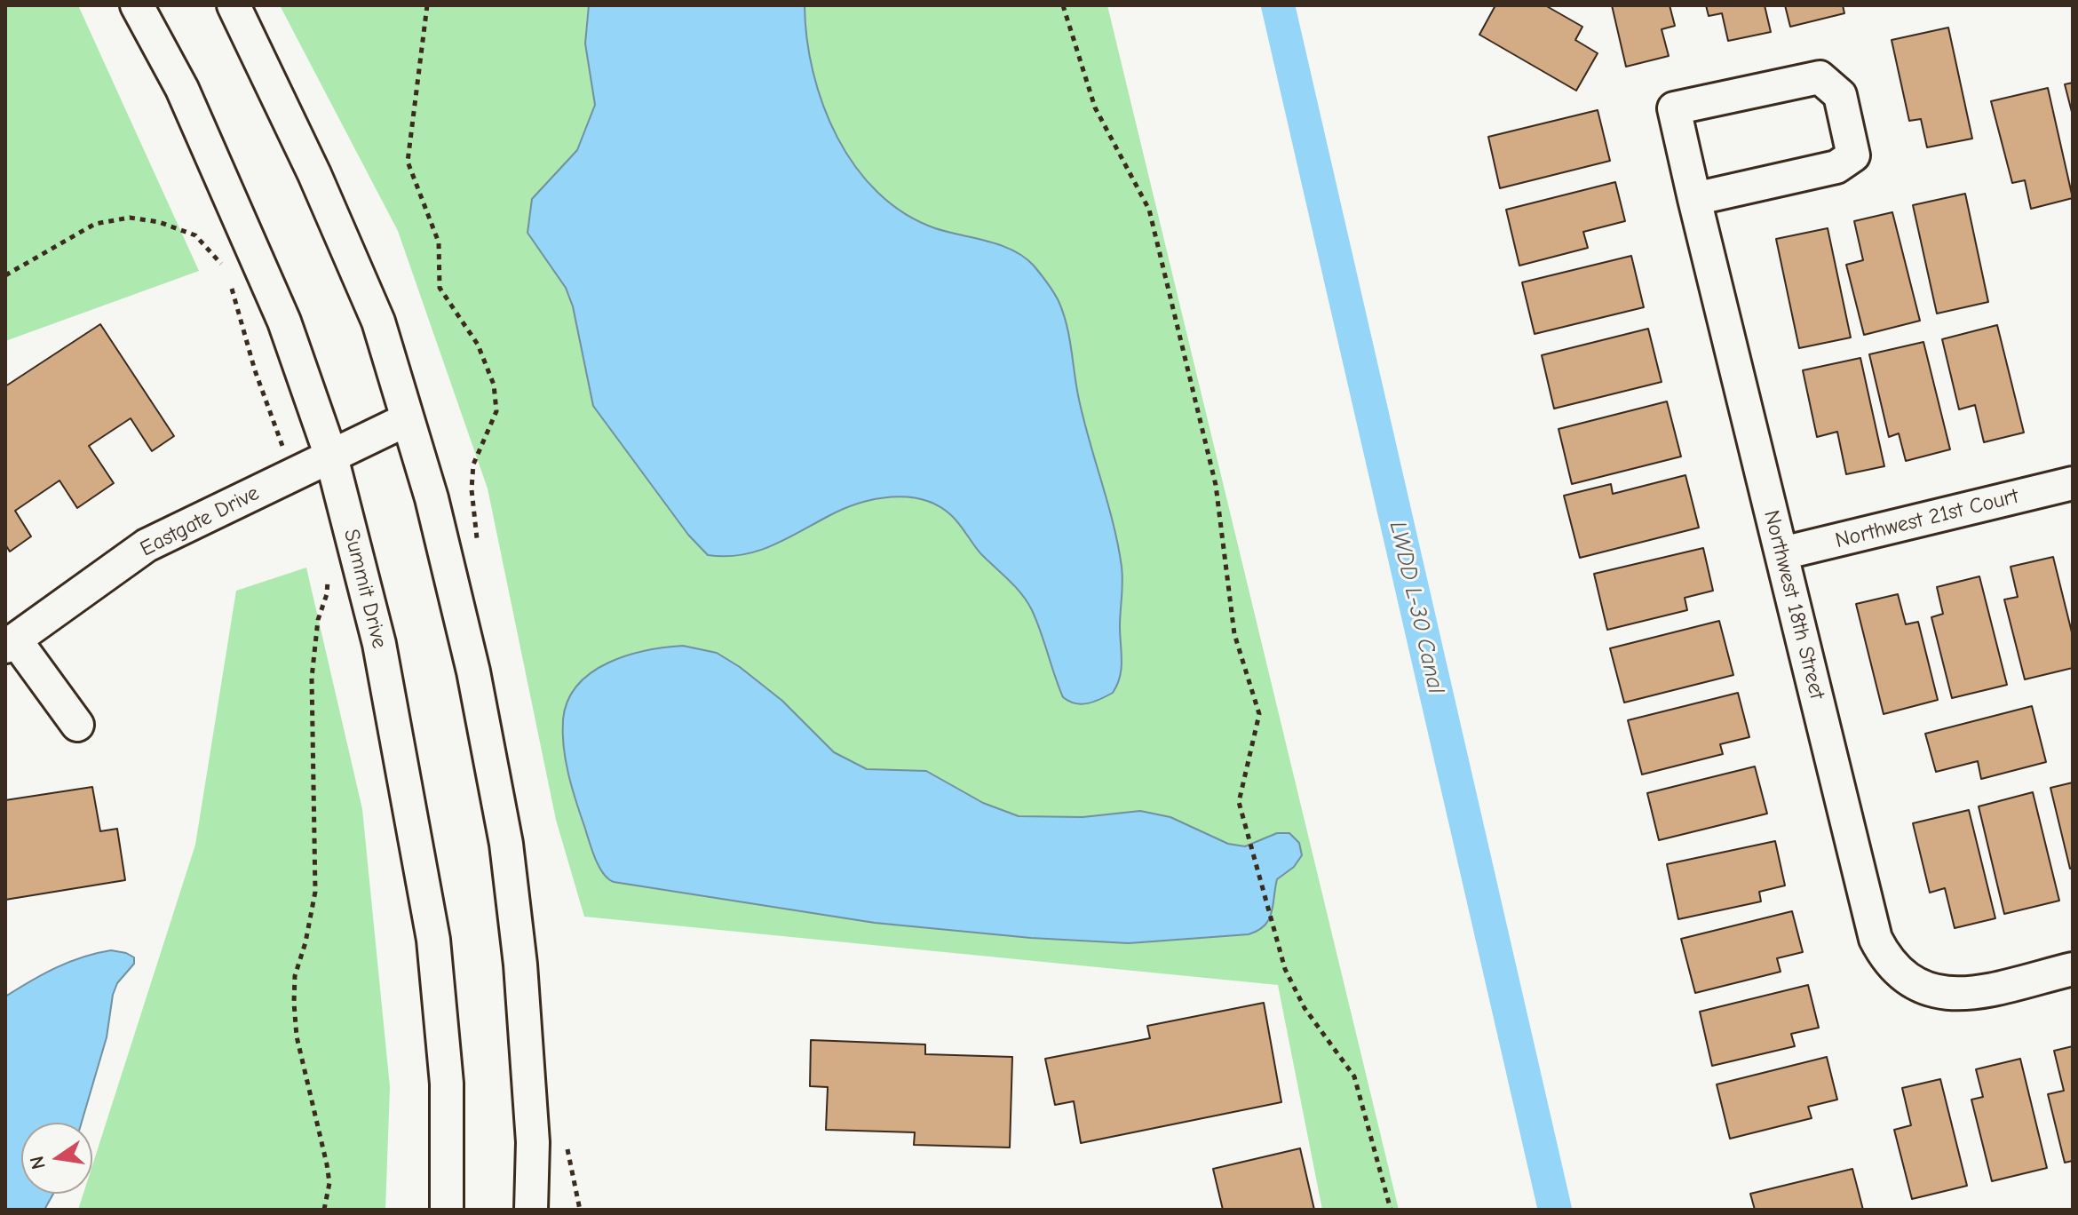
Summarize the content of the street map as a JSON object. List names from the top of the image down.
{
  "streets": {
    "street": [
      "Northwest 21st Court",
      "Eastgate Drive",
      "Summit Drive",
      "Northwest 18th Street"
    ]
  },
  "crossings": [
    ["Northwest 21st Court", "Northwest 18th Street"],
    ["Eastgate Drive", "Summit Drive"]
  ],
  "water": ["LWDD L-30 Canal"],
  "north": "left"
}
